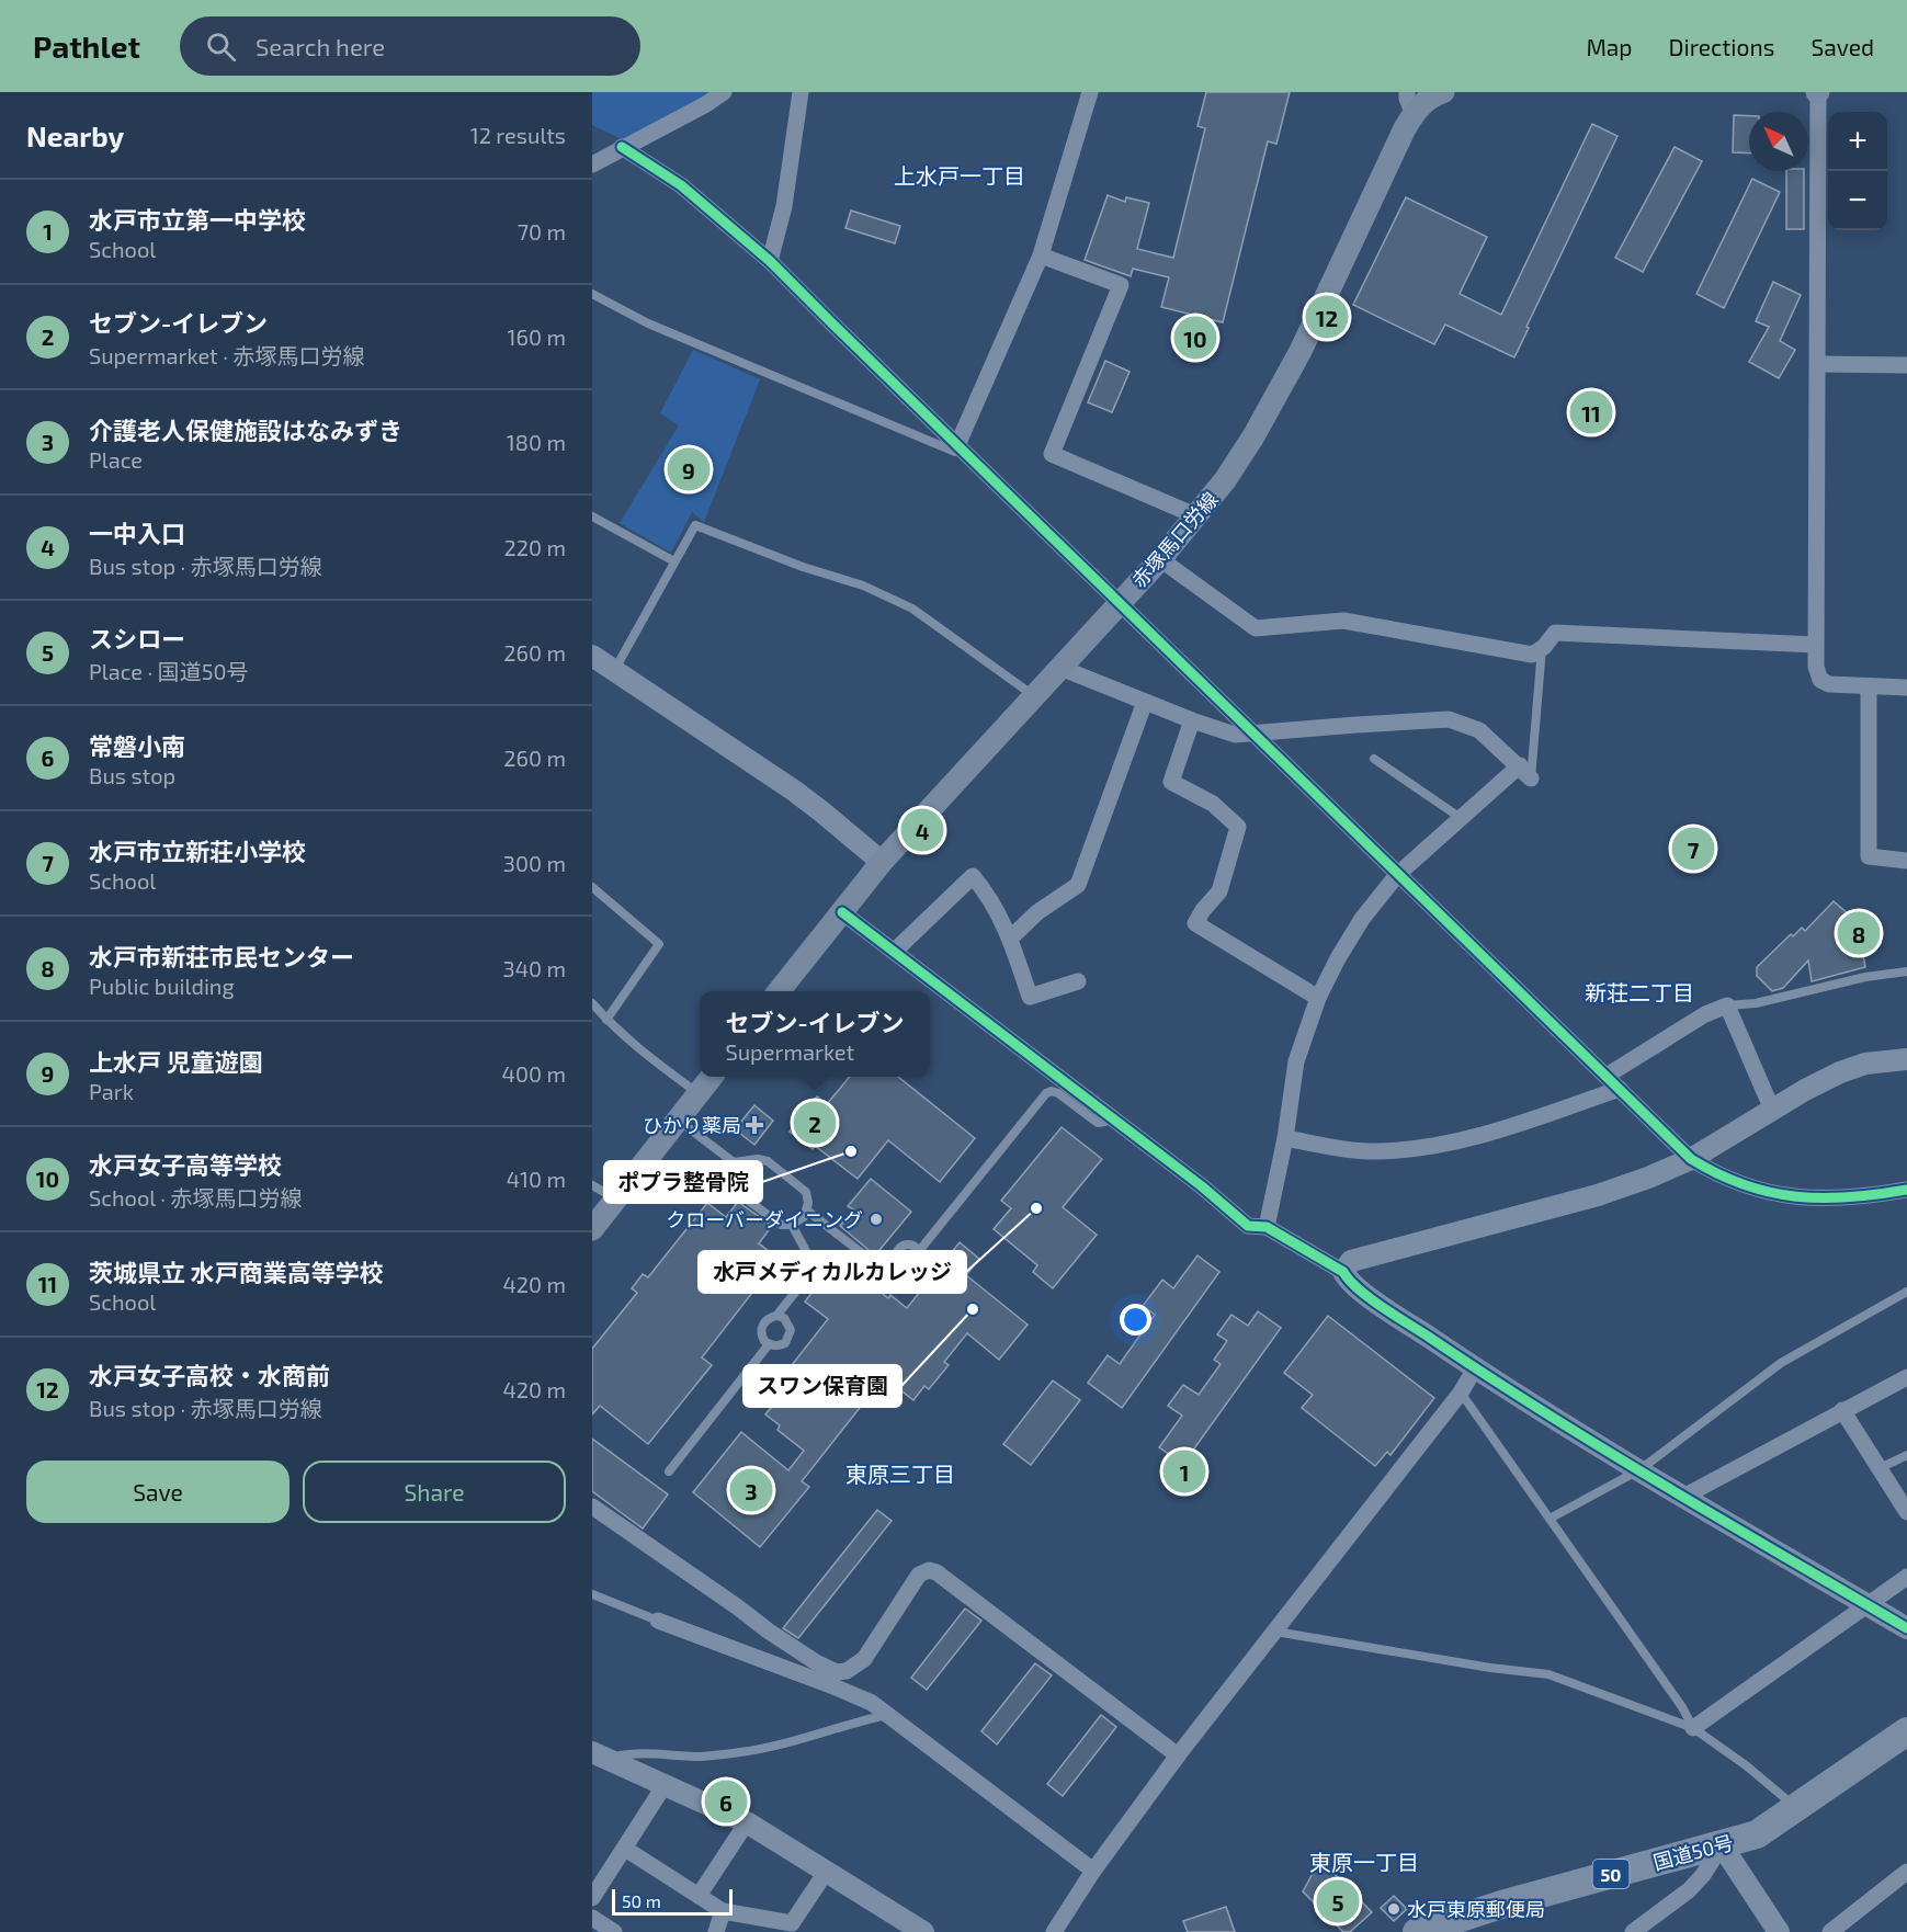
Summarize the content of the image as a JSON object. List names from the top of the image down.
{
  "streets": {
    "highway": ["国道50号", "50"],
    "main road": ["赤塚馬口労線"]
  },
  "districts": [
    "上水戸一丁目",
    "新荘二丁目",
    "東原三丁目",
    "東原一丁目"
  ],
  "places": {
    "health": ["ひかり薬局"],
    "other": [
      "ポプラ整骨院",
      "水戸メディカルカレッジ",
      "クローバーダイニング",
      "スワン保育園",
      "水戸東原郵便局"
    ]
  },
  "scale_bar": "50 m",
  "north": "top left",
  "page": {
    "header": "Pathlet",
    "search": "Search here",
    "nav": ["Map", "Directions", "Saved"],
    "heading": ["Nearby", "12 results"],
    "map_buttons": ["+", "−"],
    "list": [
      {
        "mark": "1",
        "name": "水戸市立第一中学校",
        "note": "School",
        "value": "70 m"
      },
      {
        "mark": "2",
        "name": "セブン-イレブン",
        "note": "Supermarket · 赤塚馬口労線",
        "value": "160 m"
      },
      {
        "mark": "3",
        "name": "介護老人保健施設はなみずき",
        "note": "Place",
        "value": "180 m"
      },
      {
        "mark": "4",
        "name": "一中入口",
        "note": "Bus stop · 赤塚馬口労線",
        "value": "220 m"
      },
      {
        "mark": "5",
        "name": "スシロー",
        "note": "Place · 国道50号",
        "value": "260 m"
      },
      {
        "mark": "6",
        "name": "常磐小南",
        "note": "Bus stop",
        "value": "260 m"
      },
      {
        "mark": "7",
        "name": "水戸市立新荘小学校",
        "note": "School",
        "value": "300 m"
      },
      {
        "mark": "8",
        "name": "水戸市新荘市民センター",
        "note": "Public building",
        "value": "340 m"
      },
      {
        "mark": "9",
        "name": "上水戸 児童遊園",
        "note": "Park",
        "value": "400 m"
      },
      {
        "mark": "10",
        "name": "水戸女子高等学校",
        "note": "School · 赤塚馬口労線",
        "value": "410 m"
      },
      {
        "mark": "11",
        "name": "茨城県立 水戸商業高等学校",
        "note": "School",
        "value": "420 m"
      },
      {
        "mark": "12",
        "name": "水戸女子高校・水商前",
        "note": "Bus stop · 赤塚馬口労線",
        "value": "420 m"
      }
    ],
    "pins": [
      "12",
      "10",
      "11",
      "9",
      "4",
      "7",
      "8",
      "2",
      "1",
      "3",
      "6",
      "5"
    ],
    "popup": ["セブン-イレブン", "Supermarket"],
    "buttons": ["Save", "Share"],
    "scale": "50 m"
  }
}
